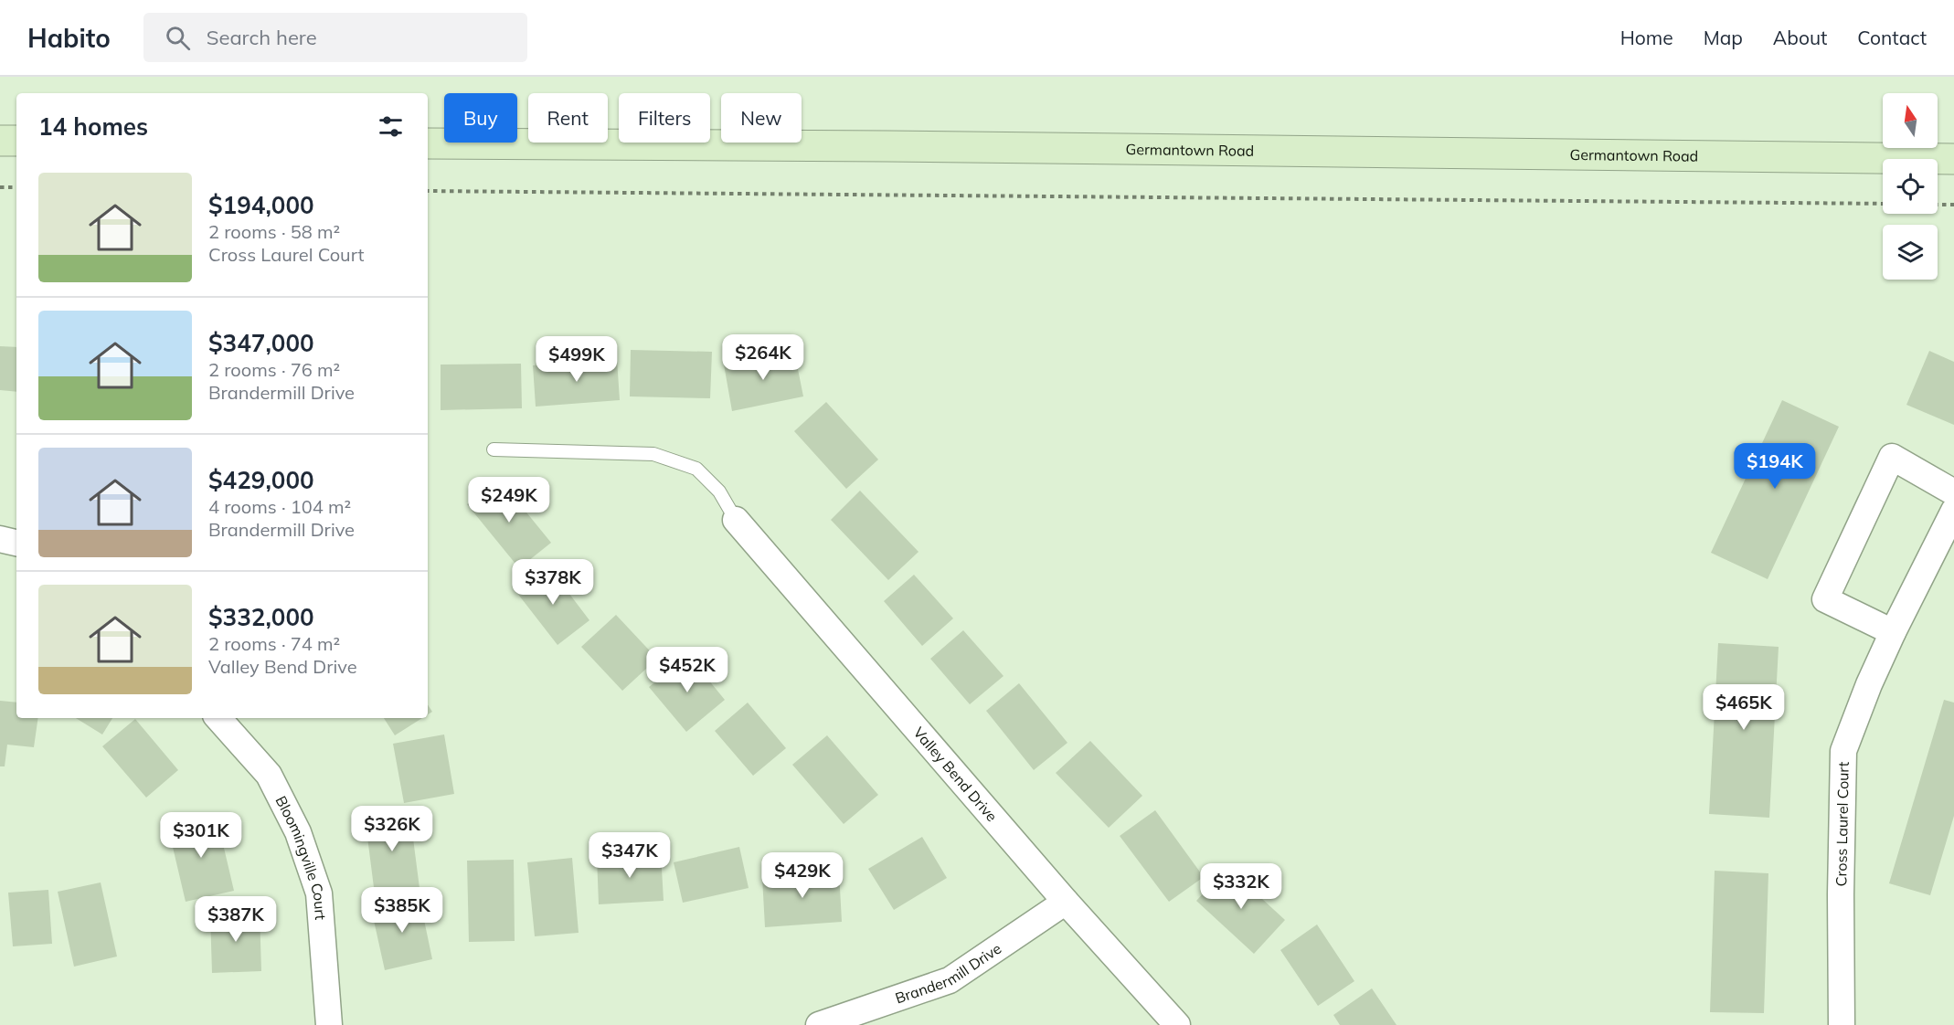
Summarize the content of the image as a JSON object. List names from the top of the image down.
{
  "streets": {
    "street": [
      "Germantown Road",
      "Valley Bend Drive",
      "Cross Laurel Court",
      "Bloomingville Court",
      "Brandermill Drive"
    ]
  },
  "crossings": [
    ["Valley Bend Drive", "Brandermill Drive"]
  ],
  "north": "top",
  "page": {
    "header": "Habito",
    "search": "Search here",
    "nav": [
      "Home",
      "Map",
      "About",
      "Contact"
    ],
    "chip": [
      "Buy",
      "Rent",
      "Filters",
      "New"
    ],
    "heading": "14 homes",
    "list": [
      {
        "name": "$194,000",
        "note": "2 rooms · 58 m² · Cross Laurel Court"
      },
      {
        "name": "$347,000",
        "note": "2 rooms · 76 m² · Brandermill Drive"
      },
      {
        "name": "$429,000",
        "note": "4 rooms · 104 m² · Brandermill Drive"
      },
      {
        "name": "$332,000",
        "note": "2 rooms · 74 m² · Valley Bend Drive"
      }
    ],
    "price": [
      "$264K",
      "$499K",
      "$194K",
      "$249K",
      "$378K",
      "$452K",
      "$465K",
      "$326K",
      "$301K",
      "$347K",
      "$429K",
      "$332K",
      "$385K",
      "$387K"
    ]
  }
}
